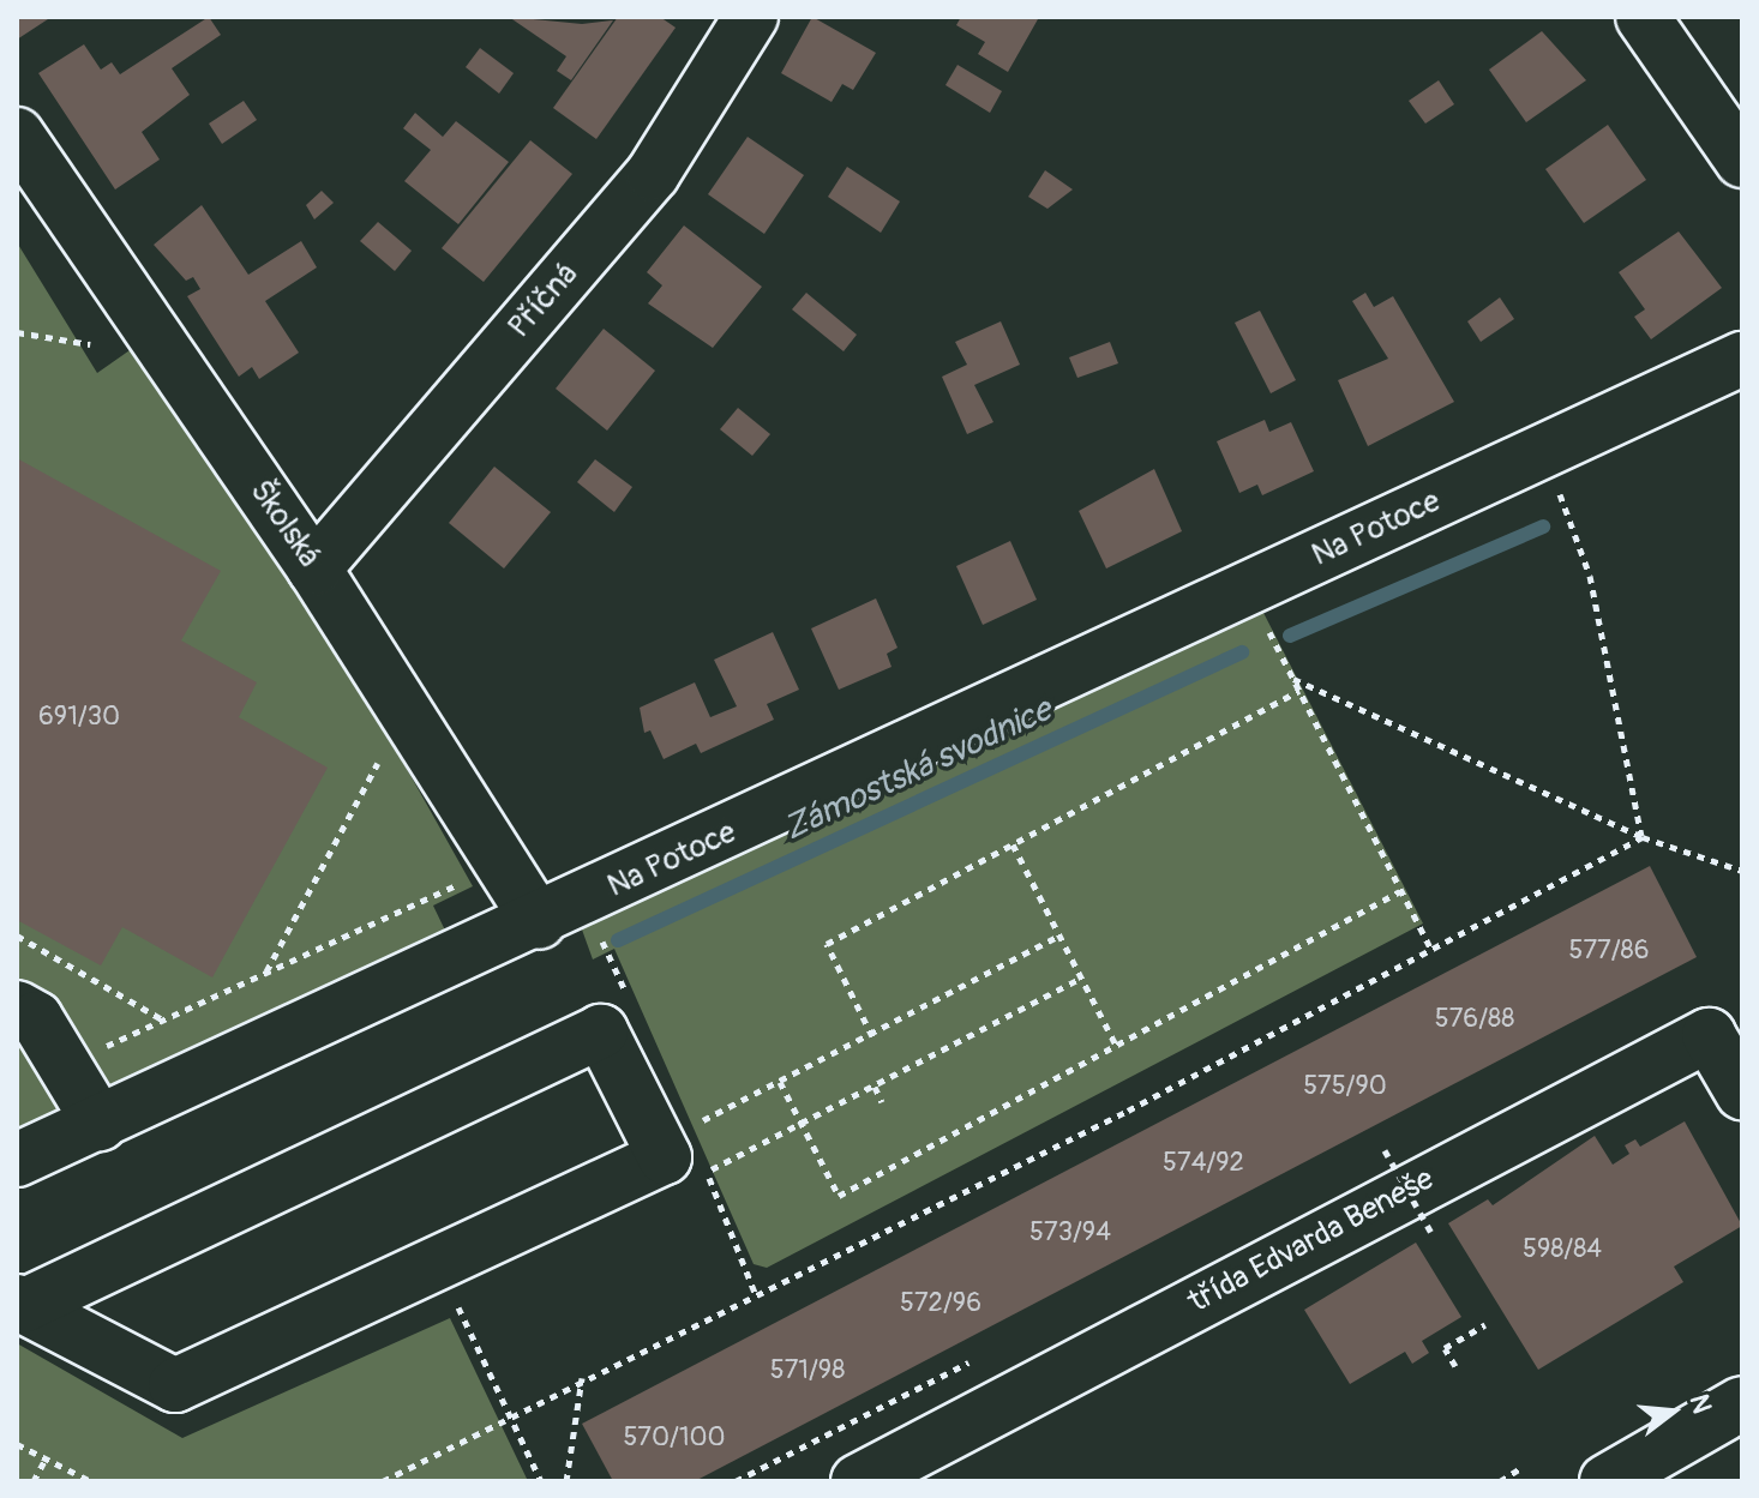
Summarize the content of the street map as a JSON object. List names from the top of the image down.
{
  "streets": {
    "street": [
      "Příčná",
      "Školská",
      "Na Potoce",
      "třída Edvarda Beneše"
    ]
  },
  "crossings": [
    ["Příčná", "Školská"],
    ["Školská", "Na Potoce"]
  ],
  "water": ["Zámostská svodnice"],
  "house_numbers": [
    "691/30",
    "577/86",
    "576/88",
    "575/90",
    "574/92",
    "573/94",
    "598/84",
    "572/96",
    "571/98",
    "570/100"
  ],
  "north": "right"
}
